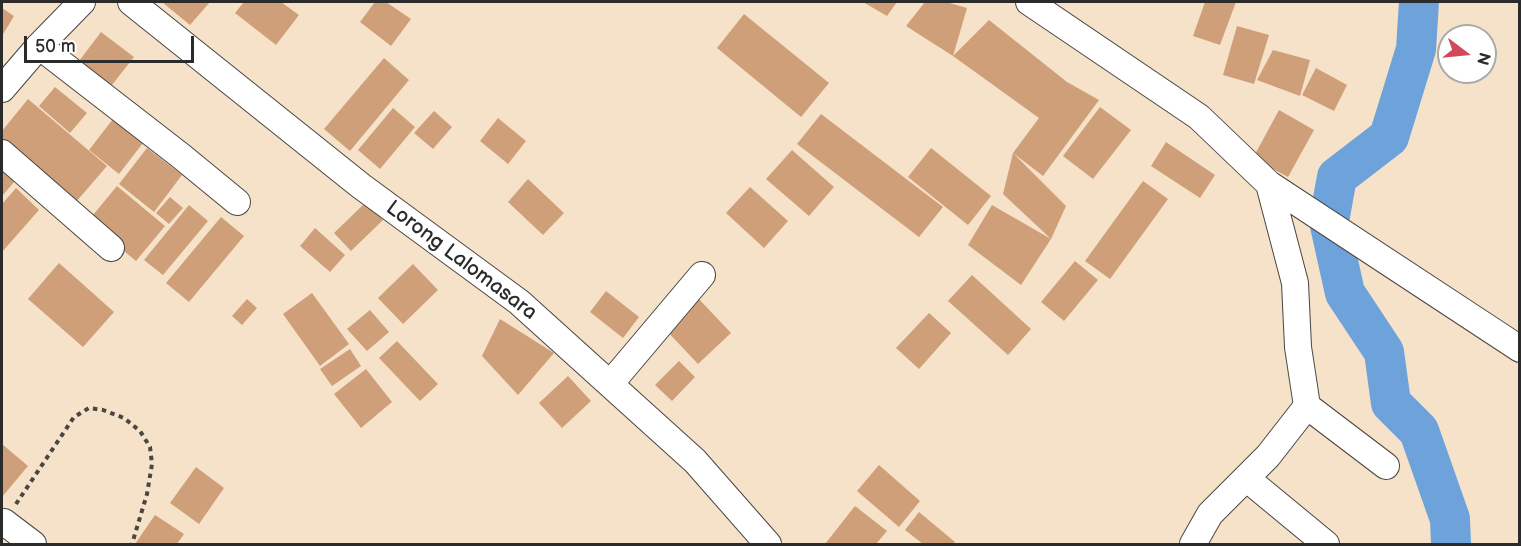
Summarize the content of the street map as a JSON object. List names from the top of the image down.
{
  "streets": {
    "street": ["Lorong Lalomasara"]
  },
  "scale_bar": "50 m",
  "north": "right"
}
